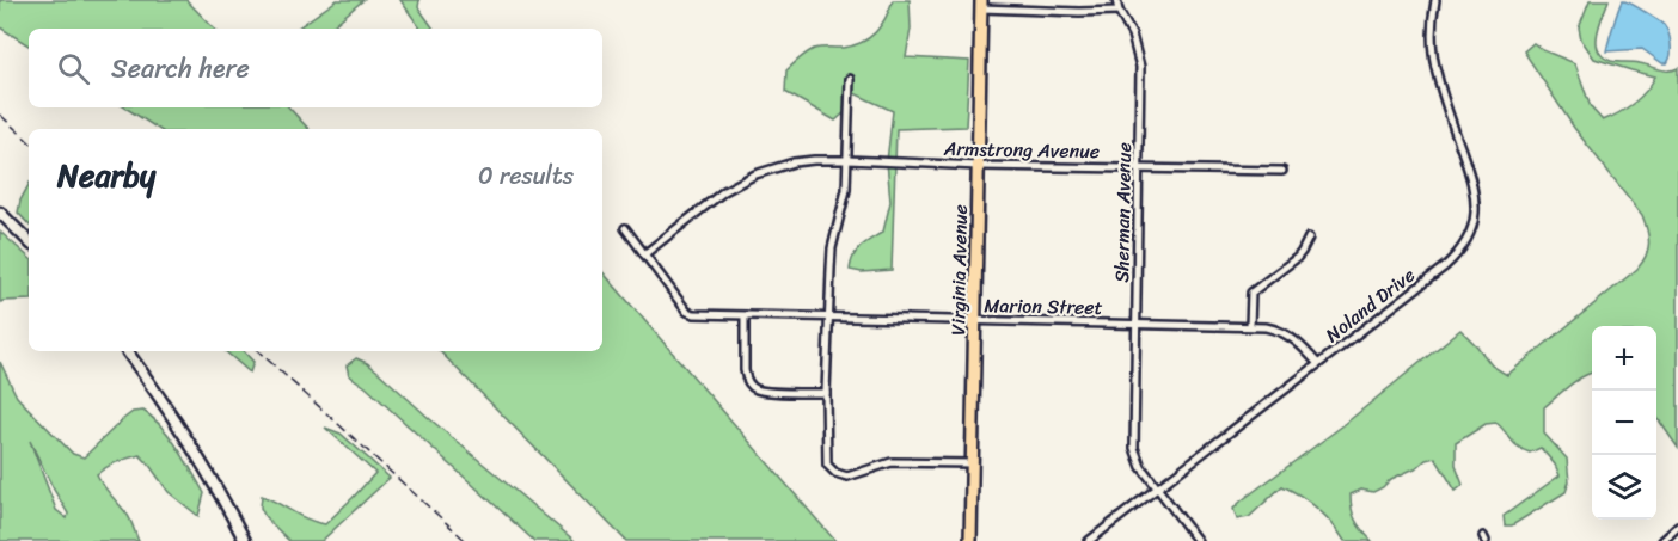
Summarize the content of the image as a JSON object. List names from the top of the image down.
{
  "streets": {
    "main road": ["Virginia Avenue"],
    "street": [
      "Armstrong Avenue",
      "Sherman Avenue",
      "Noland Drive",
      "Marion Street"
    ]
  },
  "crossings": [
    ["Armstrong Avenue", "Sherman Avenue"],
    ["Armstrong Avenue", "Virginia Avenue"],
    ["Armstrong Avenue", "Marion Street"],
    ["Sherman Avenue", "Noland Drive"],
    ["Sherman Avenue", "Marion Street"],
    ["Virginia Avenue", "Marion Street"],
    ["Noland Drive", "Marion Street"]
  ],
  "page": {
    "search": "Search here",
    "heading": ["Nearby", "0 results"],
    "map_buttons": ["+", "−"]
  }
}
